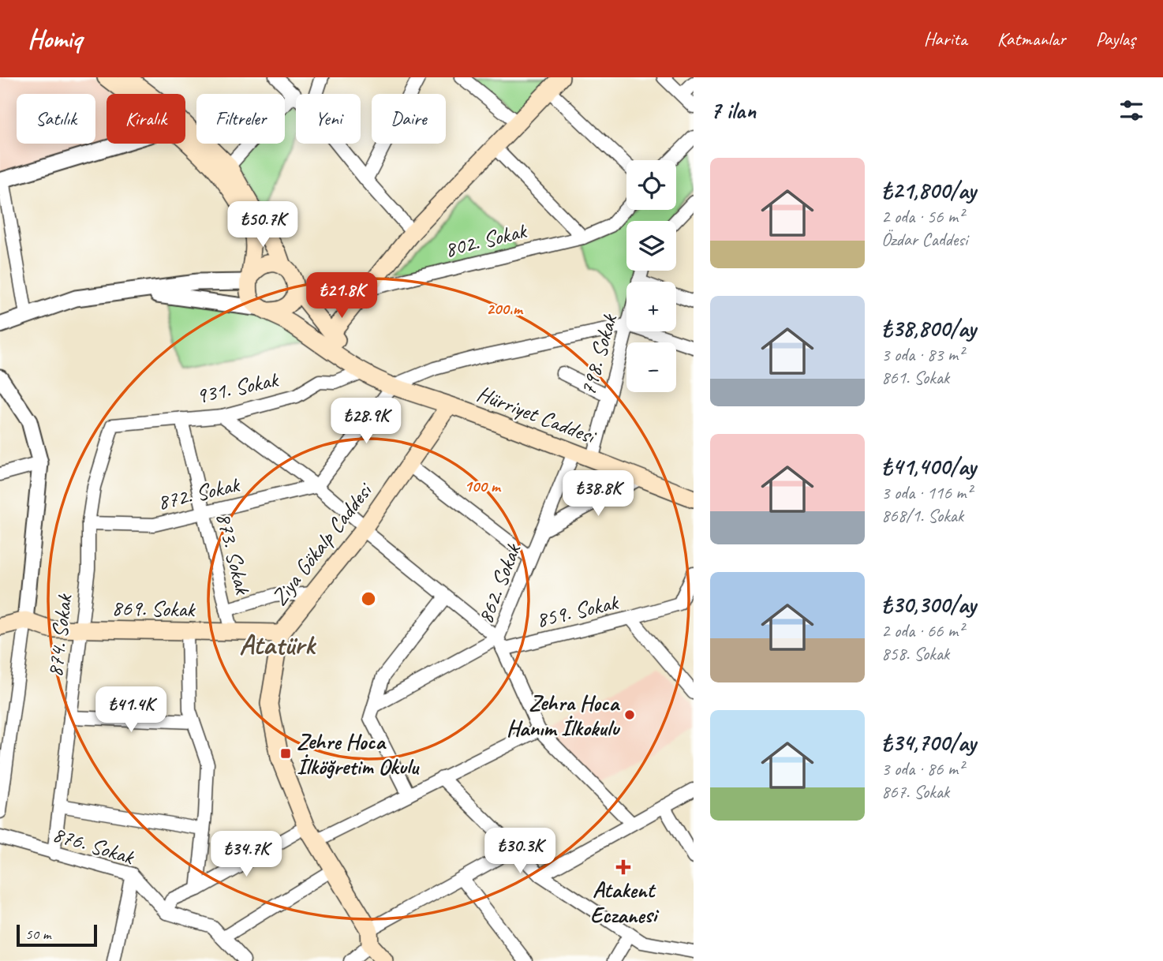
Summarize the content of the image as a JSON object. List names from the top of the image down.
{
  "streets": {
    "main road": ["Hürriyet Caddesi", "Ziya Gökalp Caddesi", "869. Sokak"],
    "street": [
      "802. Sokak",
      "798. Sokak",
      "931. Sokak",
      "872. Sokak",
      "873. Sokak",
      "862. Sokak",
      "859. Sokak",
      "874. Sokak",
      "876. Sokak"
    ]
  },
  "crossings": [
    ["798. Sokak", "Hürriyet Caddesi"],
    ["931. Sokak", "Hürriyet Caddesi"],
    ["931. Sokak", "873. Sokak"],
    ["931. Sokak", "874. Sokak"],
    ["Hürriyet Caddesi", "Ziya Gökalp Caddesi"],
    ["Hürriyet Caddesi", "862. Sokak"],
    ["872. Sokak", "873. Sokak"],
    ["872. Sokak", "874. Sokak"],
    ["Ziya Gökalp Caddesi", "869. Sokak"],
    ["873. Sokak", "869. Sokak"],
    ["862. Sokak", "859. Sokak"],
    ["869. Sokak", "874. Sokak"],
    ["874. Sokak", "876. Sokak"]
  ],
  "districts": ["Atatürk"],
  "places": {
    "other": ["Zehra Hoca Hanım İlkokulu"],
    "transit": ["Zehre Hoca İlköğretim Okulu"],
    "health": ["Atakent Eczanesi"]
  },
  "scale_bar": "50 m",
  "page": {
    "header": "Homiq",
    "nav": ["Harita", "Katmanlar", "Paylaş"],
    "heading": "7 ilan",
    "chip": [
      "Satılık",
      "Kiralık",
      "Filtreler",
      "Yeni",
      "Daire"
    ],
    "list": [
      {
        "name": "₺21,800/ay",
        "note": "2 oda · 56 m² · Özdar Caddesi"
      },
      {
        "name": "₺38,800/ay",
        "note": "3 oda · 83 m² · 861. Sokak"
      },
      {
        "name": "₺41,400/ay",
        "note": "3 oda · 116 m² · 868/1. Sokak"
      },
      {
        "name": "₺30,300/ay",
        "note": "2 oda · 66 m² · 858. Sokak"
      },
      {
        "name": "₺34,700/ay",
        "note": "3 oda · 86 m² · 867. Sokak"
      }
    ],
    "map_buttons": ["+", "−"],
    "price": [
      "₺50.7K",
      "₺21.8K",
      "₺28.9K",
      "₺38.8K",
      "₺41.4K",
      "₺30.3K",
      "₺34.7K"
    ],
    "scale": "50 m"
  },
  "rings": ["200 m", "100 m"]
}
